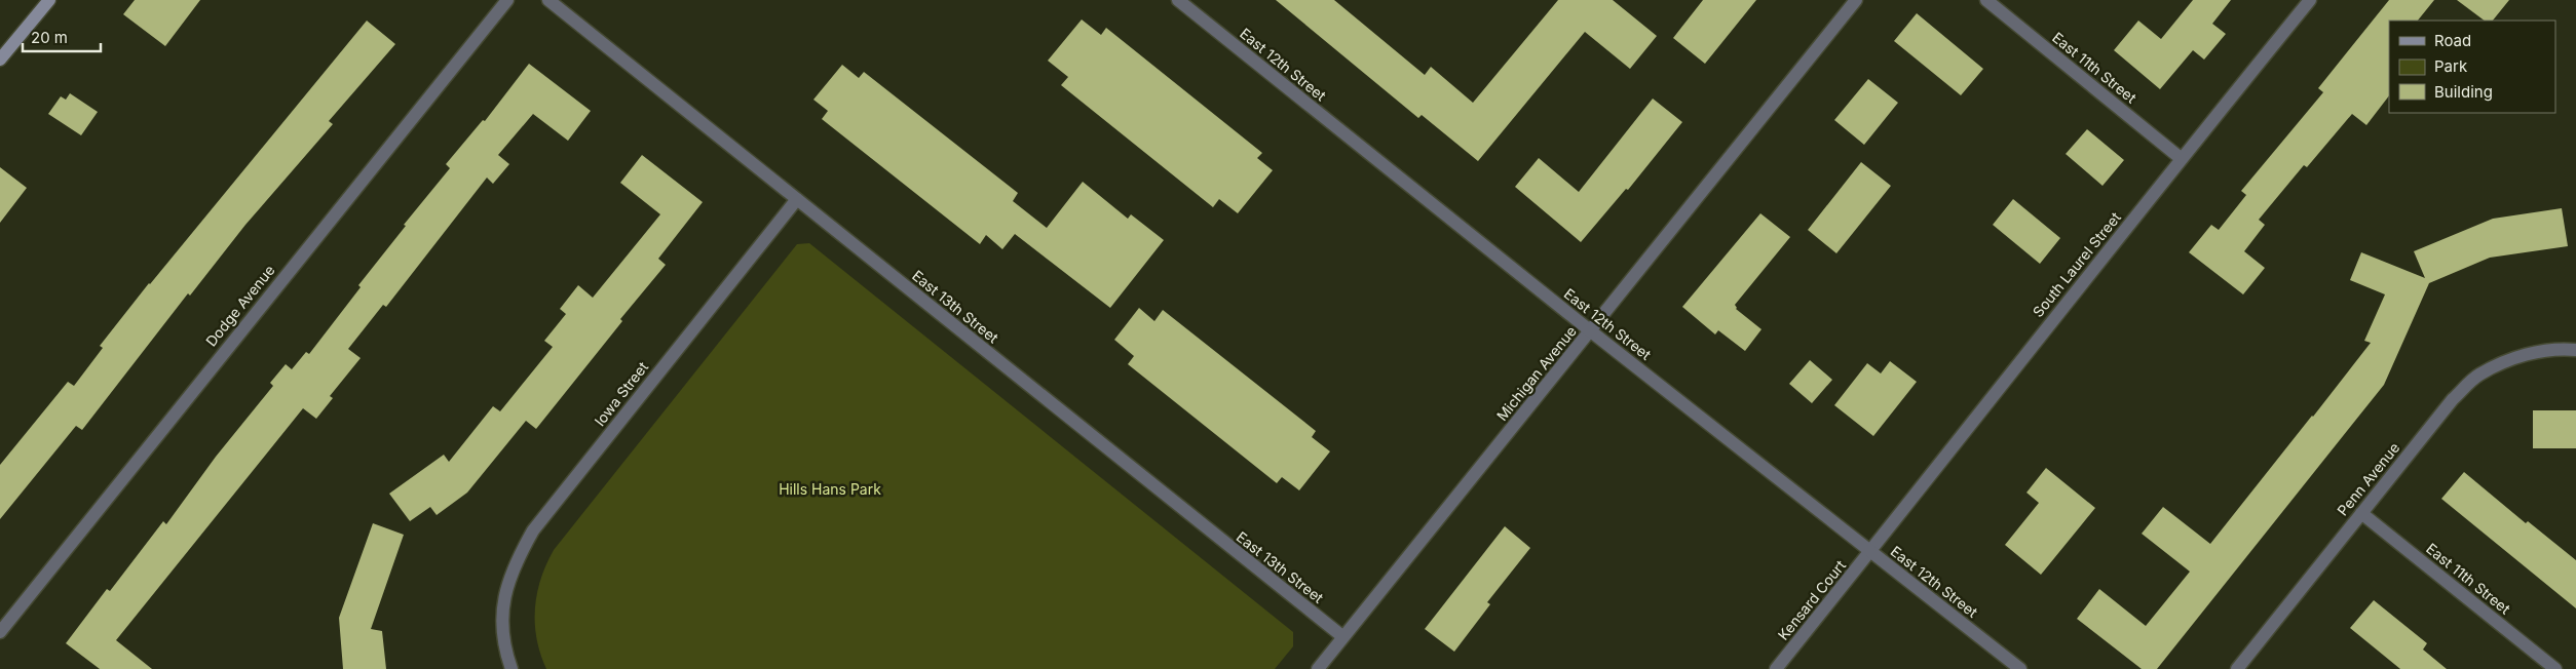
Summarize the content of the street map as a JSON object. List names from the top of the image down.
{
  "streets": {
    "street": [
      "East 12th Street",
      "East 11th Street",
      "South Laurel Street",
      "Dodge Avenue",
      "East 13th Street",
      "Michigan Avenue",
      "Iowa Street",
      "Penn Avenue",
      "Kensard Court"
    ]
  },
  "crossings": [
    ["East 12th Street", "South Laurel Street"],
    ["East 12th Street", "Michigan Avenue"],
    ["East 12th Street", "Kensard Court"],
    ["East 11th Street", "South Laurel Street"],
    ["East 11th Street", "Penn Avenue"],
    ["South Laurel Street", "Kensard Court"],
    ["East 13th Street", "Michigan Avenue"],
    ["East 13th Street", "Iowa Street"]
  ],
  "parks": ["Hills Hans Park"],
  "legend": ["Road", "Park", "Building"],
  "scale_bar": "20 m"
}
